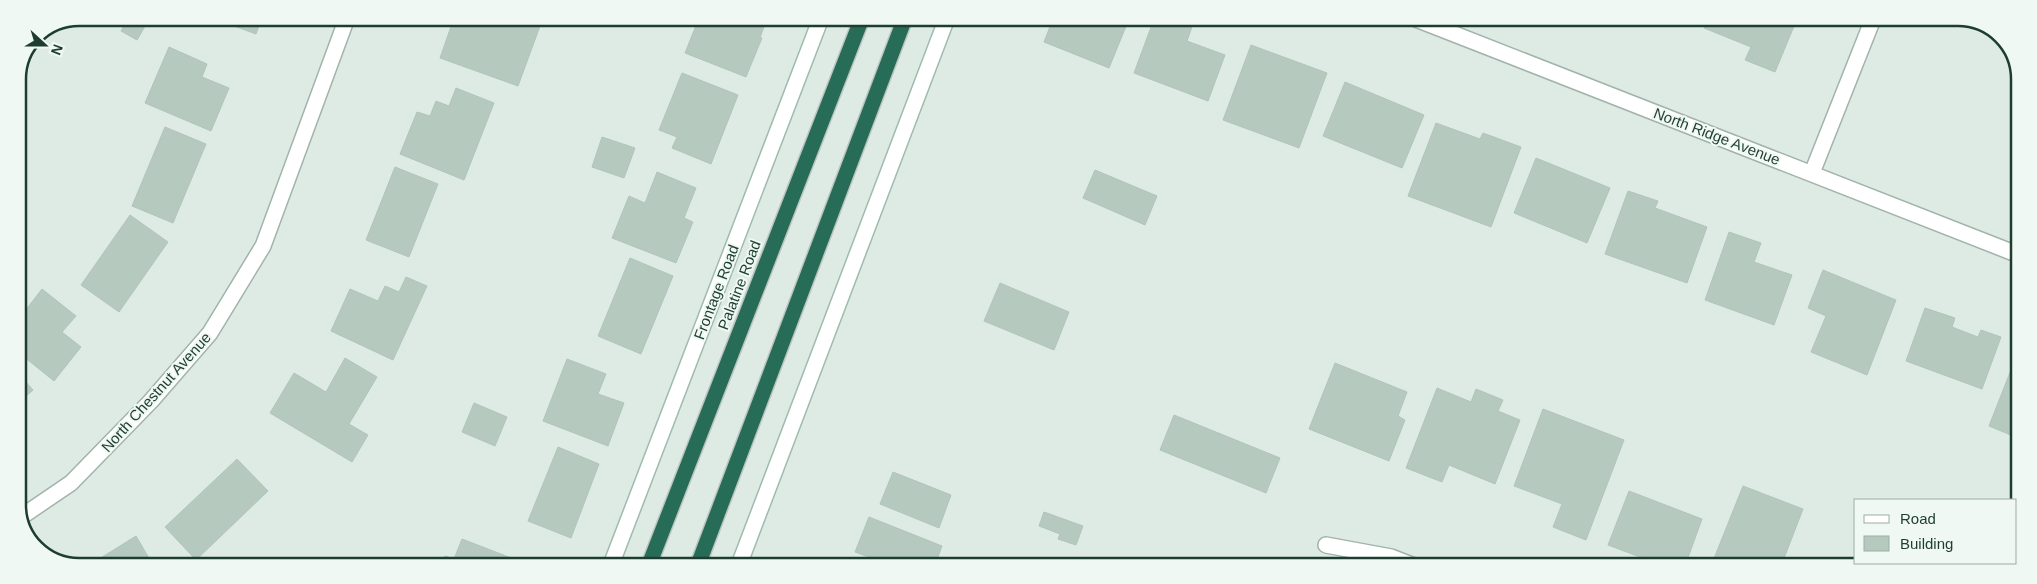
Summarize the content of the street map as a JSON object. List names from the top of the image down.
{
  "streets": {
    "highway": ["Palatine Road"],
    "street": ["North Ridge Avenue", "Frontage Road", "North Chestnut Avenue"]
  },
  "legend": ["Road", "Building"],
  "north": "right"
}
